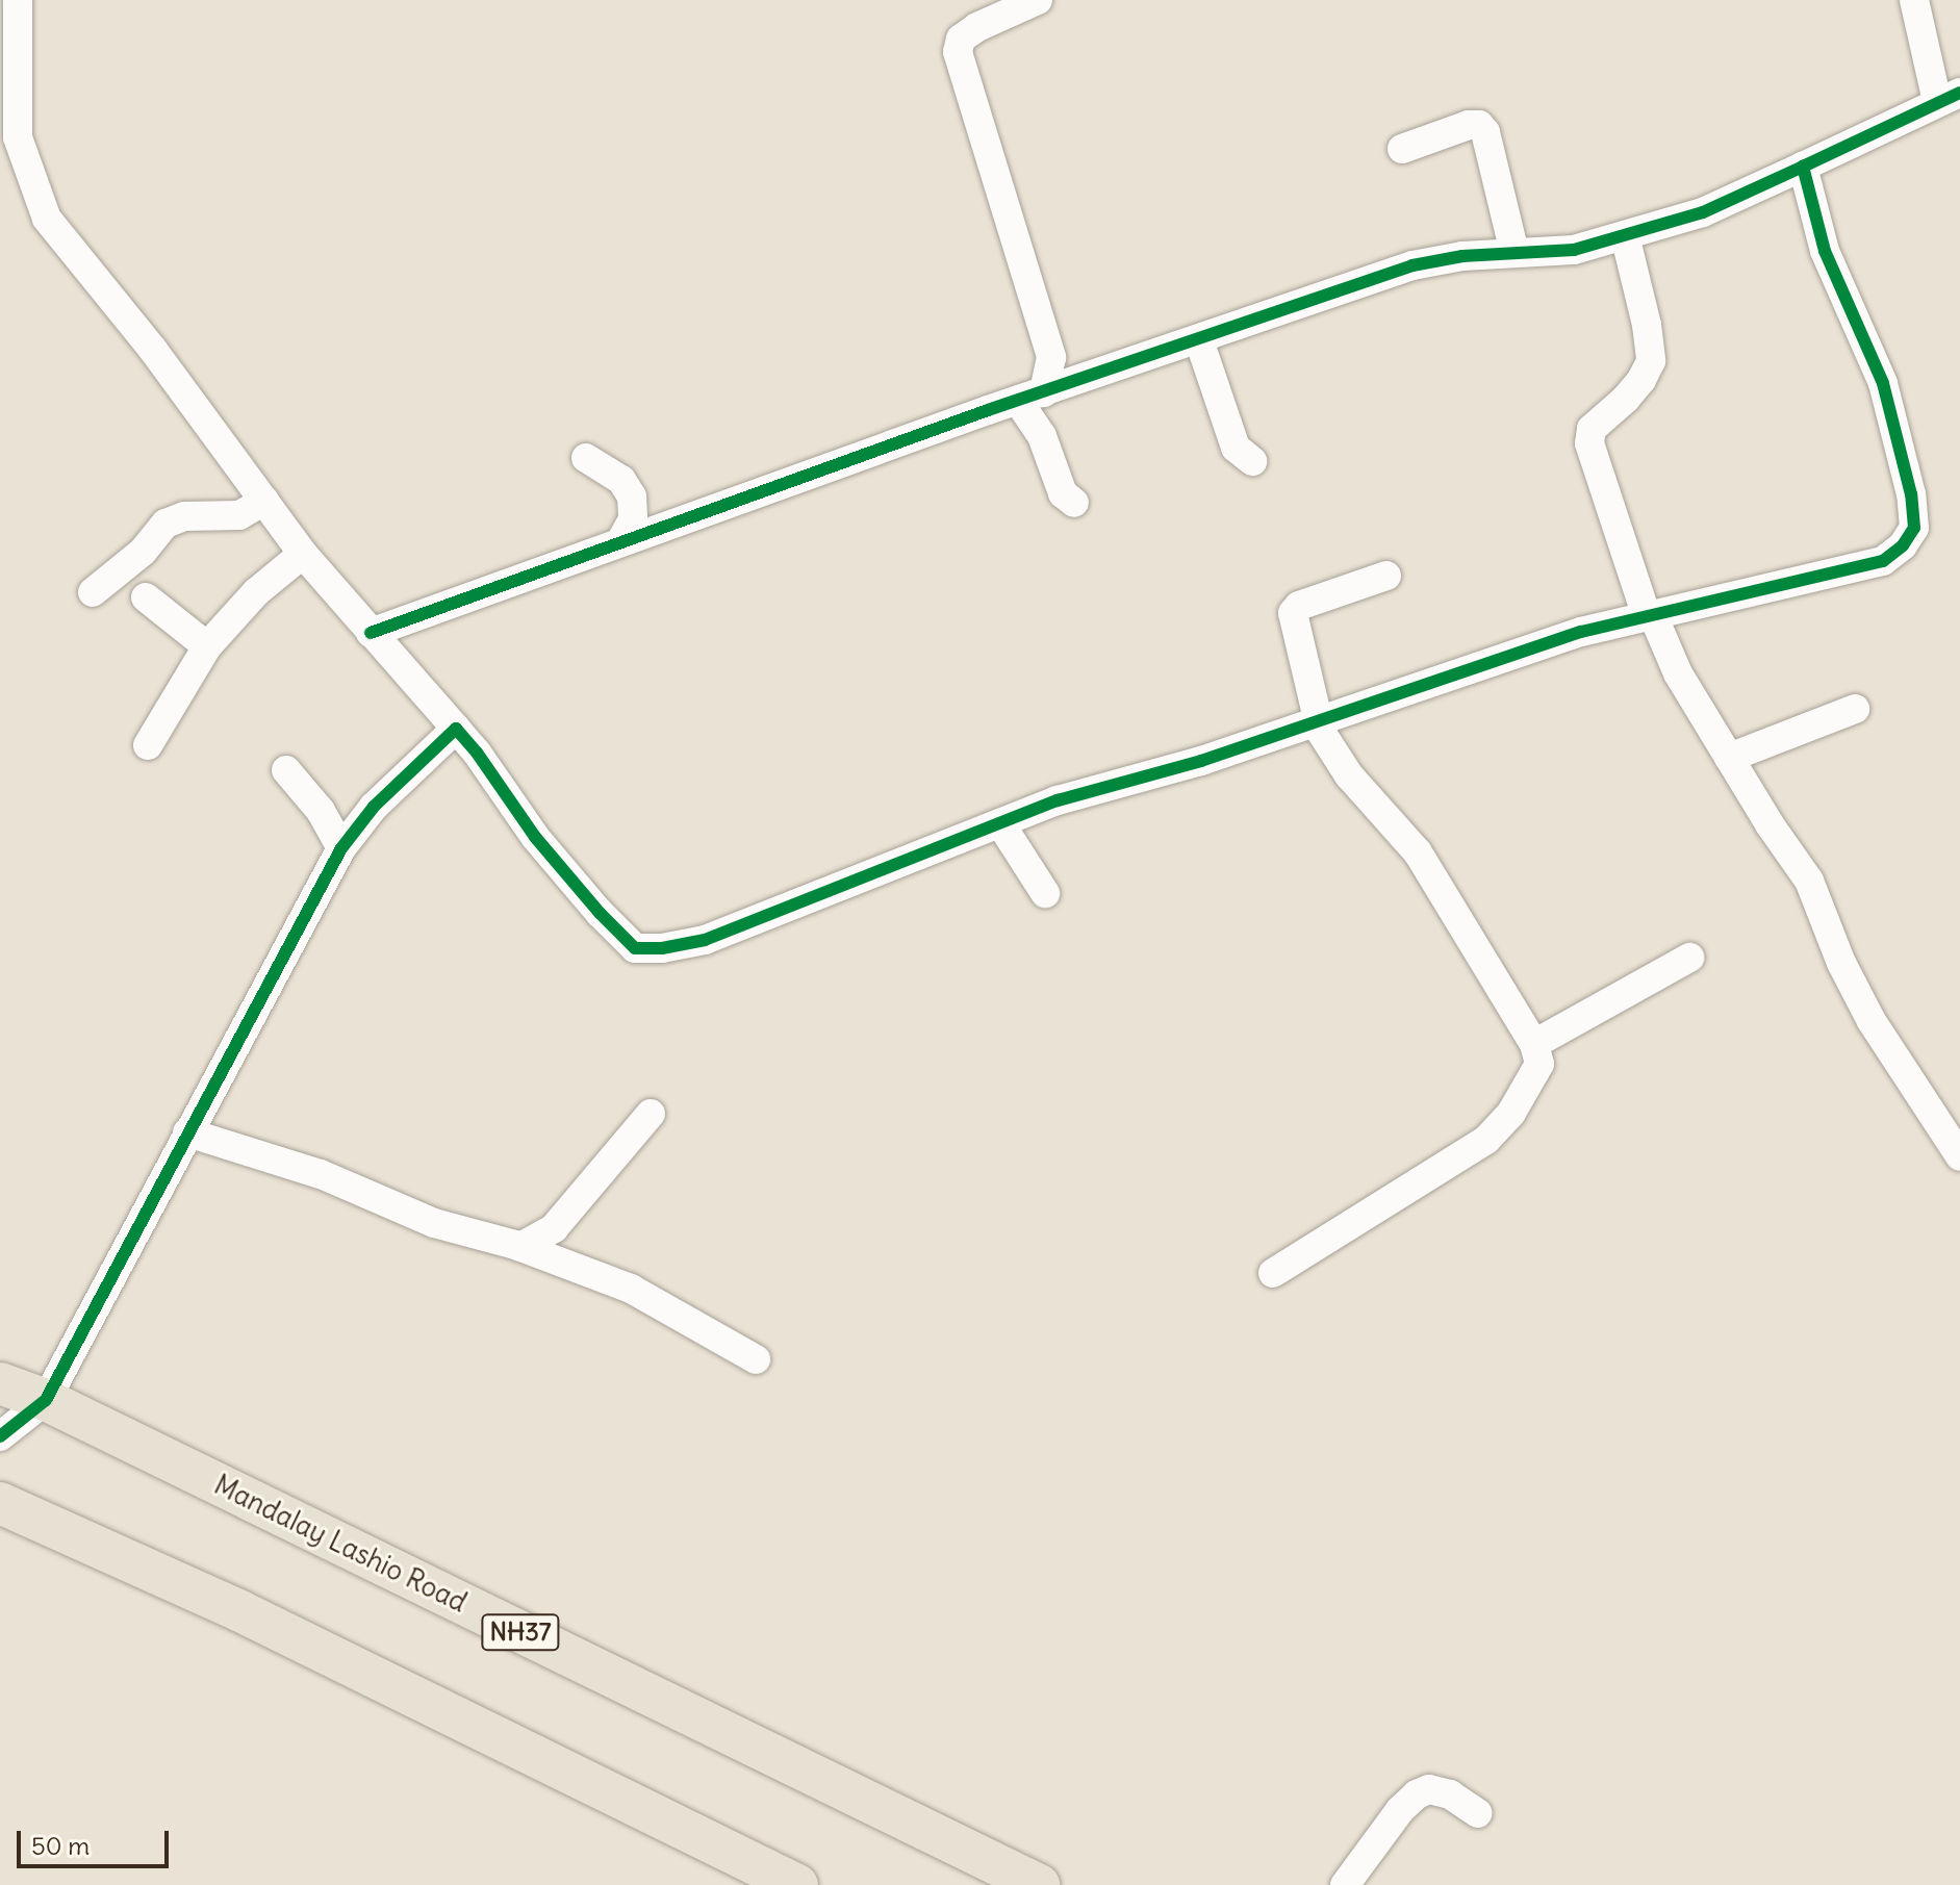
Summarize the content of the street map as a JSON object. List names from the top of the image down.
{
  "streets": {
    "highway": ["Mandalay Lashio Road", "NH37"]
  },
  "scale_bar": "50 m"
}
